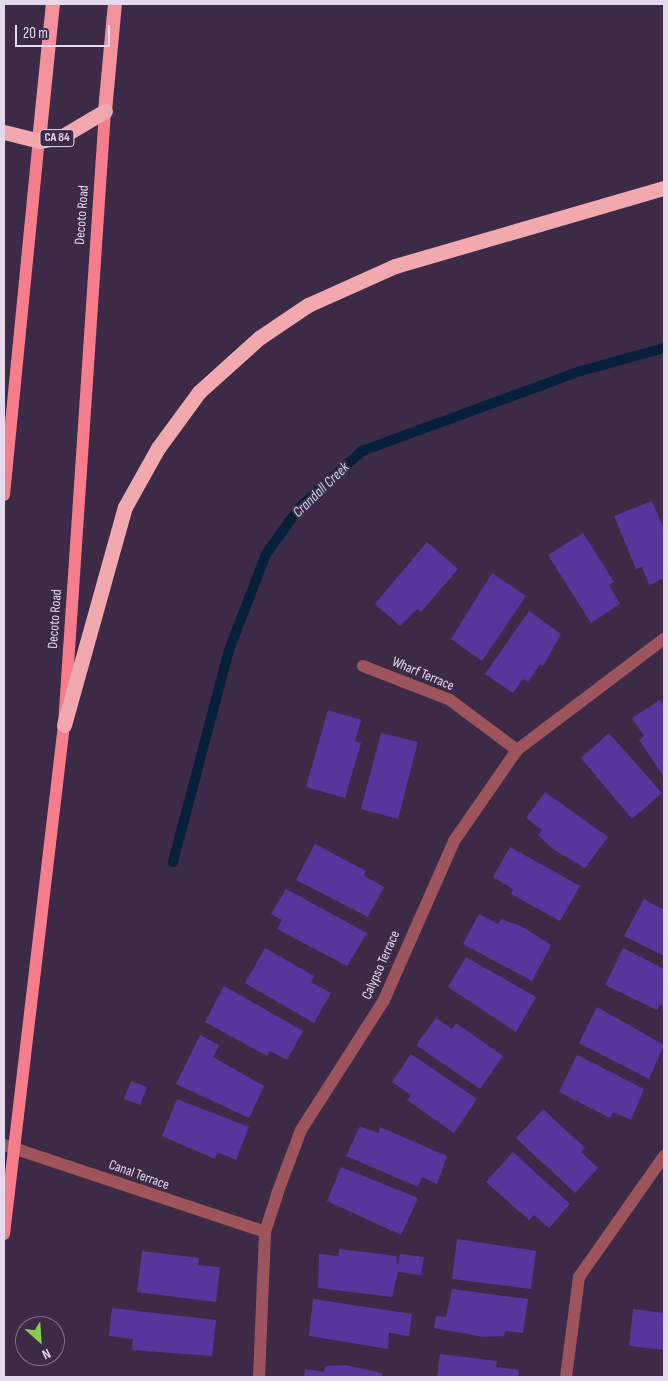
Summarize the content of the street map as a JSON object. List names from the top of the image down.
{
  "streets": {
    "highway": ["CA 84", "Decoto Road"],
    "street": ["Wharf Terrace", "Calypso Terrace", "Canal Terrace"]
  },
  "crossings": [
    ["CA 84", "Decoto Road"],
    ["Decoto Road", "Canal Terrace"],
    ["Wharf Terrace", "Calypso Terrace"],
    ["Calypso Terrace", "Canal Terrace"]
  ],
  "water": ["Crandall Creek"],
  "scale_bar": "20 m",
  "north": "bottom right"
}
